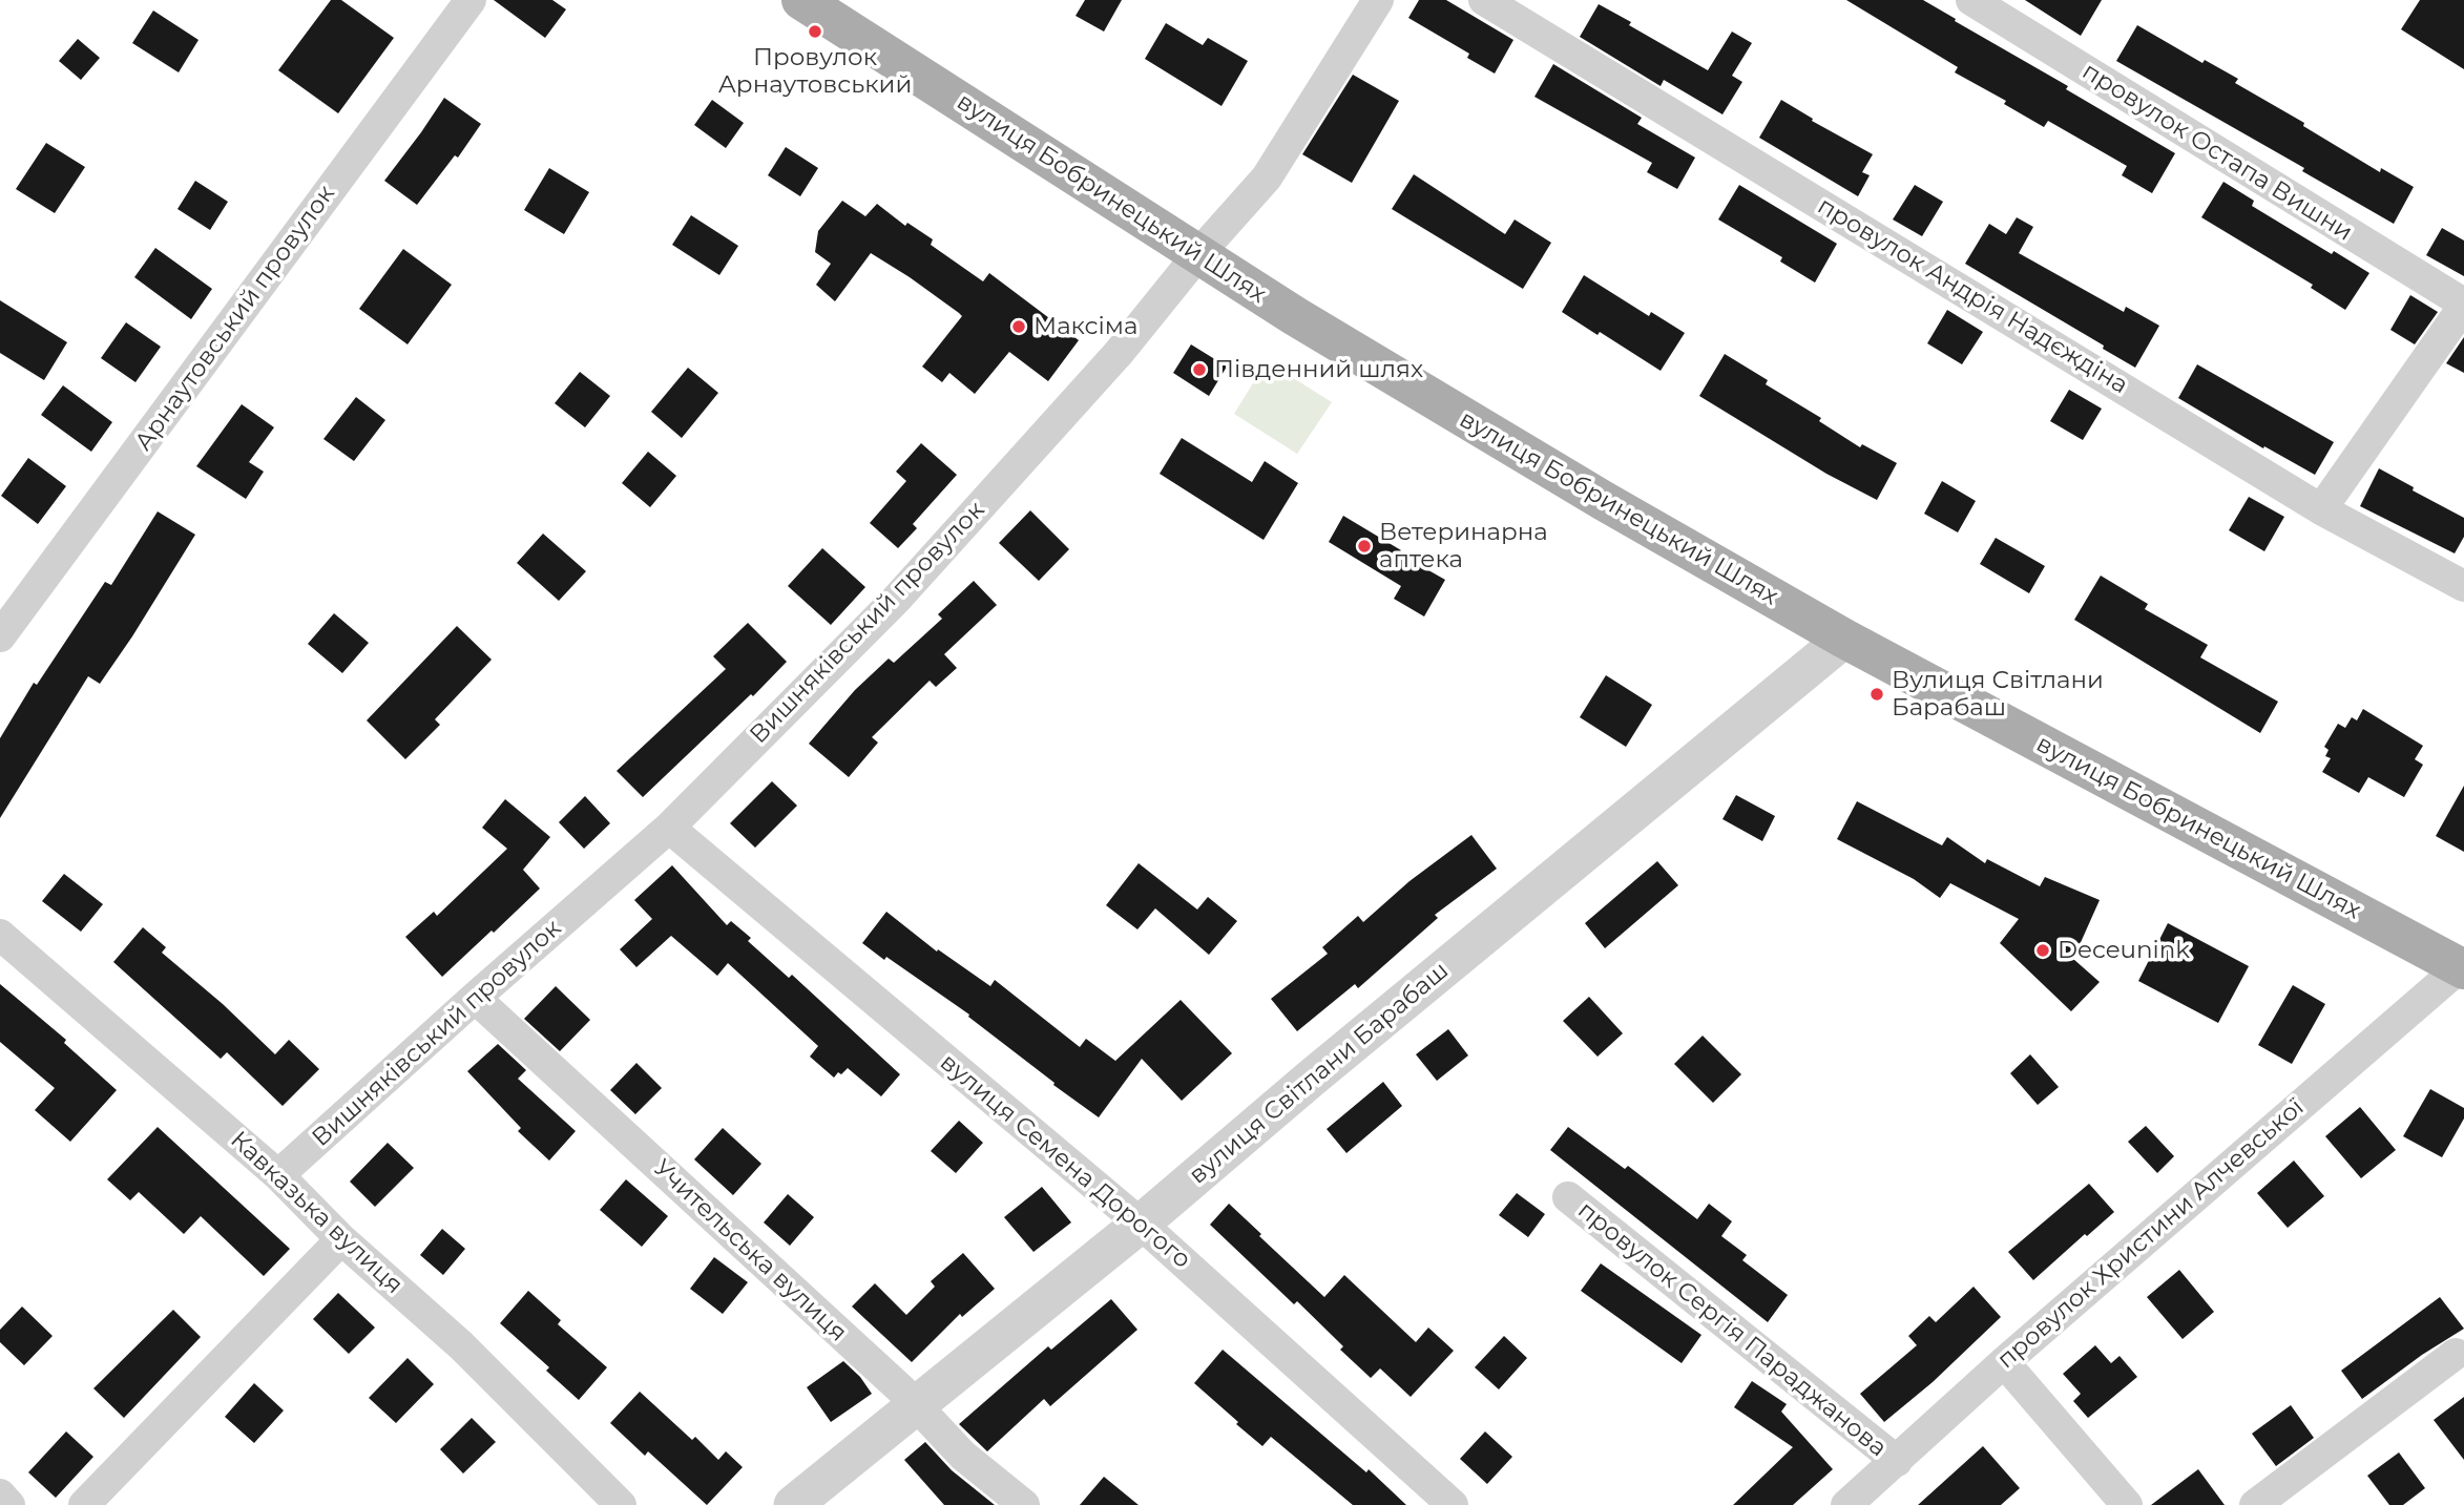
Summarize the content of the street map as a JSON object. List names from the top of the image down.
{
  "streets": {
    "main road": ["вулиця Бобринецький Шлях"],
    "street": [
      "провулок Остапа Вишни",
      "провулок Андрія Надєждіна",
      "Арнаутовський провулок",
      "Вишняківський провулок",
      "вулиця Світлани Барабаш",
      "вулиця Семена Дорогого",
      "Кавказька вулиця",
      "провулок Христини Алчевської",
      "Учительська вулиця",
      "провулок Сергія Параджанова"
    ]
  },
  "crossings": [
    ["вулиця Бобринецький Шлях", "Вишняківський провулок"],
    ["вулиця Бобринецький Шлях", "вулиця Світлани Барабаш"],
    ["вулиця Бобринецький Шлях", "провулок Христини Алчевської"],
    ["Вишняківський провулок", "вулиця Семена Дорогого"],
    ["Вишняківський провулок", "Кавказька вулиця"],
    ["Вишняківський провулок", "Учительська вулиця"],
    ["вулиця Світлани Барабаш", "вулиця Семена Дорогого"],
    ["вулиця Світлани Барабаш", "Учительська вулиця"],
    ["провулок Христини Алчевської", "провулок Сергія Параджанова"]
  ],
  "places": [
    "Провулок Арнаутовський",
    "Максіма",
    "Південний шлях",
    "Ветеринарна аптека",
    "Вулиця Світлани Барабаш",
    "Deceunink"
  ]
}
